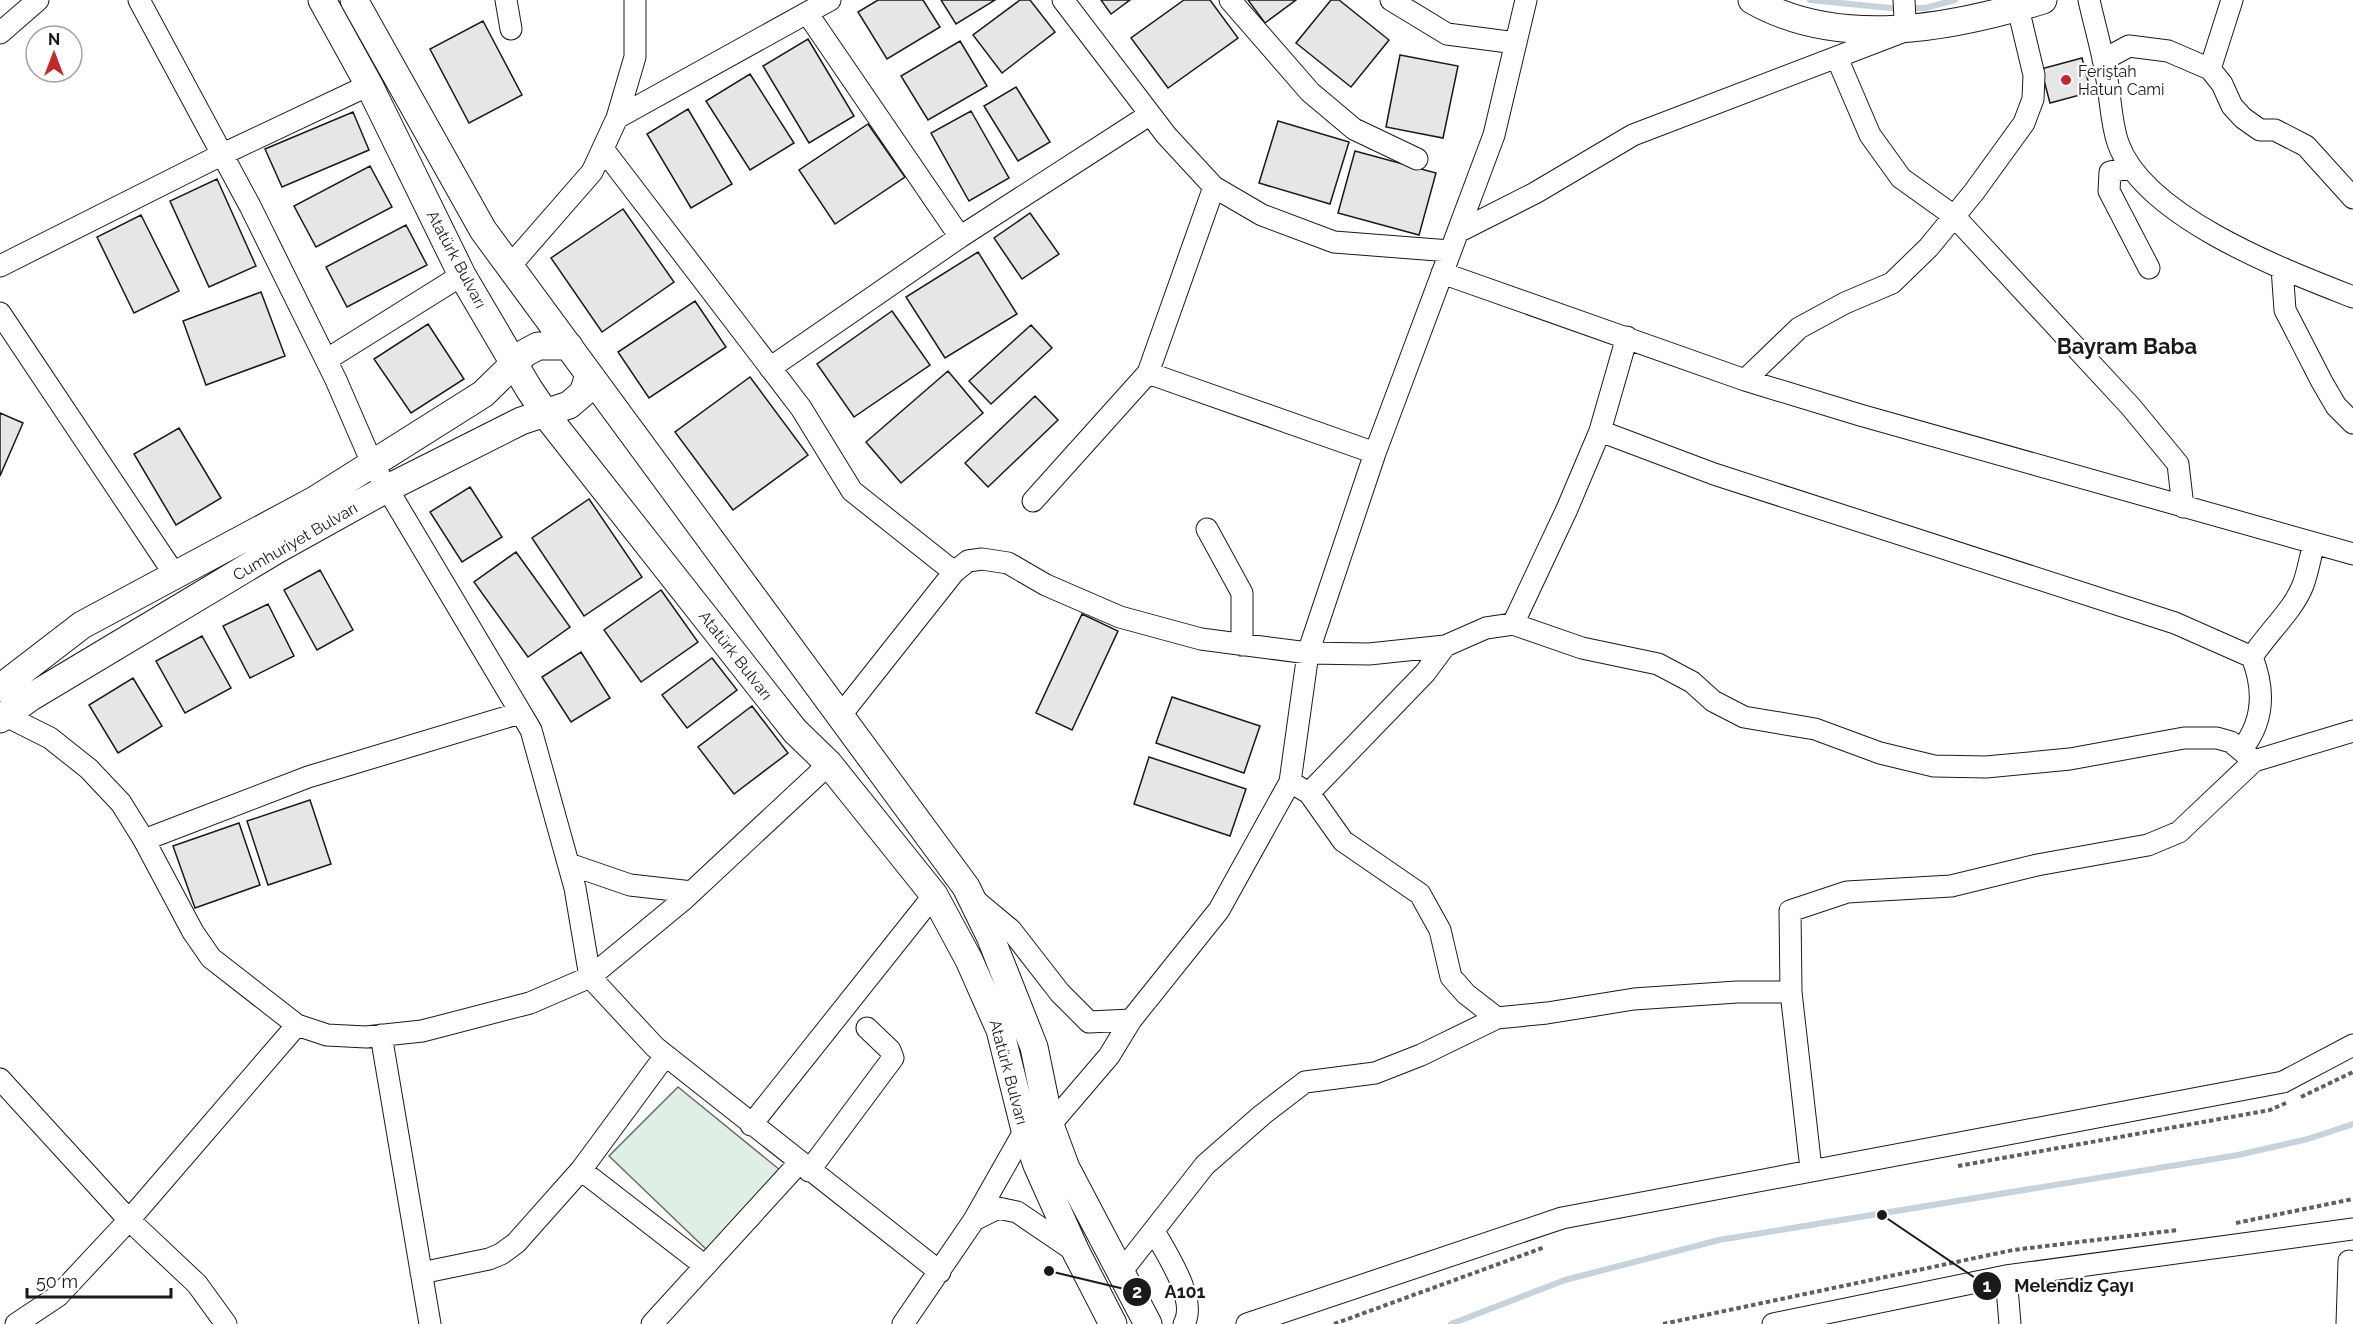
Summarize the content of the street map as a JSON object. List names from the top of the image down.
{
  "streets": {
    "main road": ["Atatürk Bulvarı", "Cumhuriyet Bulvarı"]
  },
  "crossings": [
    ["Atatürk Bulvarı", "Cumhuriyet Bulvarı"]
  ],
  "districts": ["Bayram Baba"],
  "places": ["Feriştah Hatun Cami", "Melendiz Çayı", "A101"],
  "scale_bar": "50 m",
  "north": "top"
}
